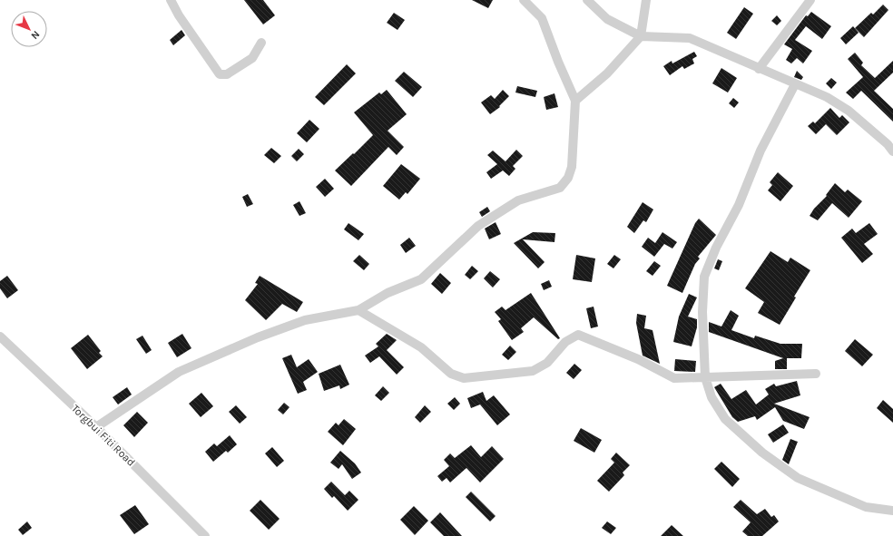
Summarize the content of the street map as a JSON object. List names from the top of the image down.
{
  "streets": {
    "street": ["Torgbui Fiti Road"]
  },
  "north": "bottom right"
}
